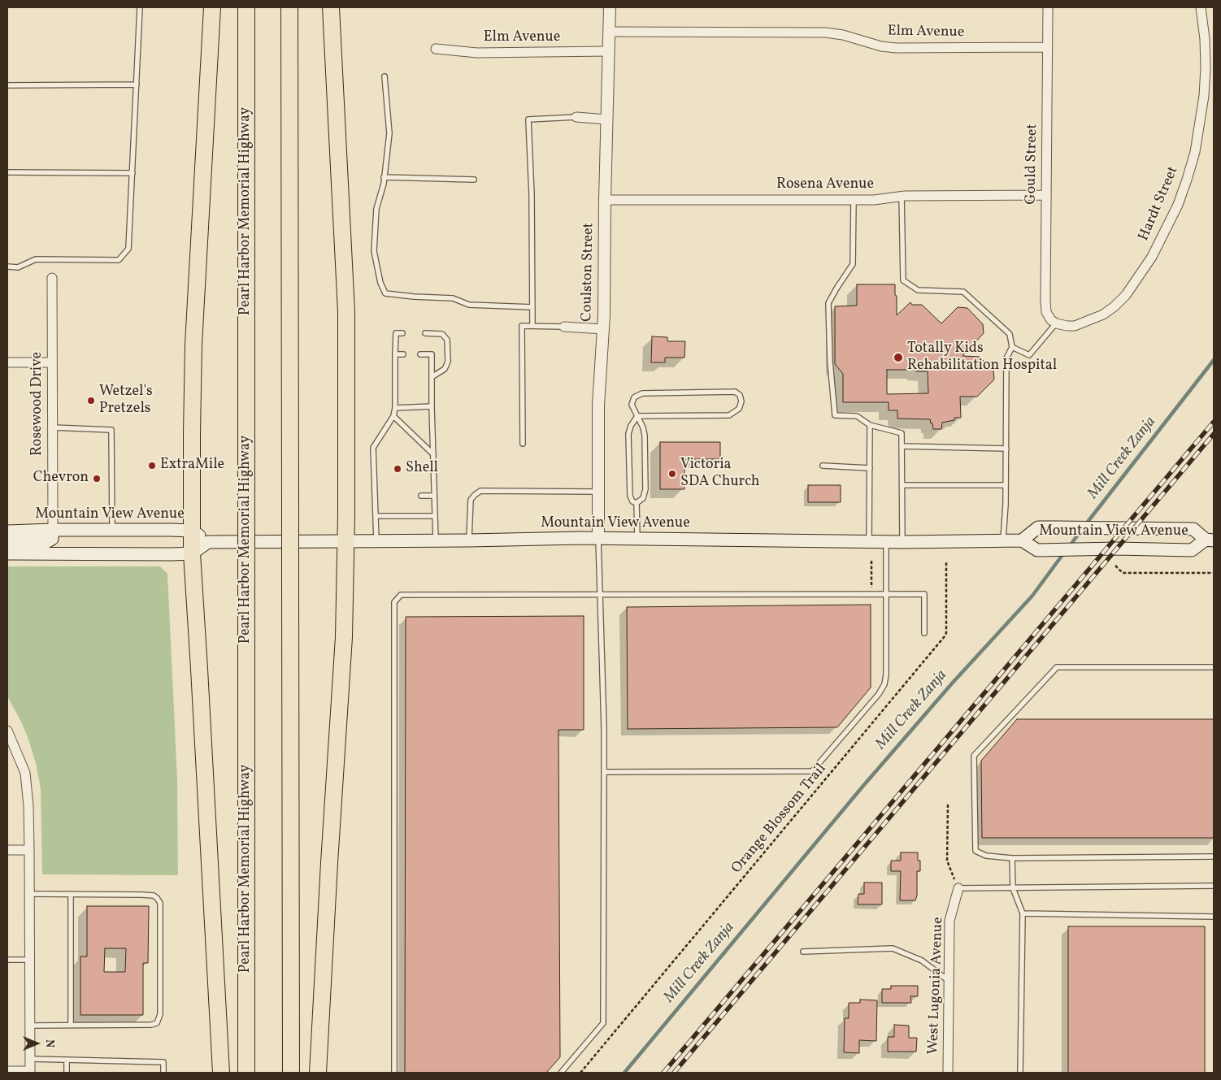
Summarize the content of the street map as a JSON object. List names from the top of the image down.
{
  "streets": {
    "highway": ["Pearl Harbor Memorial Highway"],
    "main road": ["Mountain View Avenue"],
    "street": [
      "Elm Avenue",
      "Gould Street",
      "Rosena Avenue",
      "Hardt Street",
      "Coulston Street",
      "Rosewood Drive",
      "West Lugonia Avenue"
    ],
    "path": ["Orange Blossom Trail"]
  },
  "crossings": [
    ["Elm Avenue", "Gould Street"],
    ["Elm Avenue", "Coulston Street"],
    ["Gould Street", "Rosena Avenue"],
    ["Gould Street", "Hardt Street"],
    ["Rosena Avenue", "Coulston Street"],
    ["Coulston Street", "Mountain View Avenue"],
    ["Rosewood Drive", "Mountain View Avenue"]
  ],
  "water": ["Mill Creek Zanja"],
  "places": [
    "Totally Kids Rehabilitation Hospital",
    "Wetzel's Pretzels",
    "ExtraMile",
    "Shell",
    "Victoria SDA Church",
    "Chevron"
  ],
  "north": "right"
}
